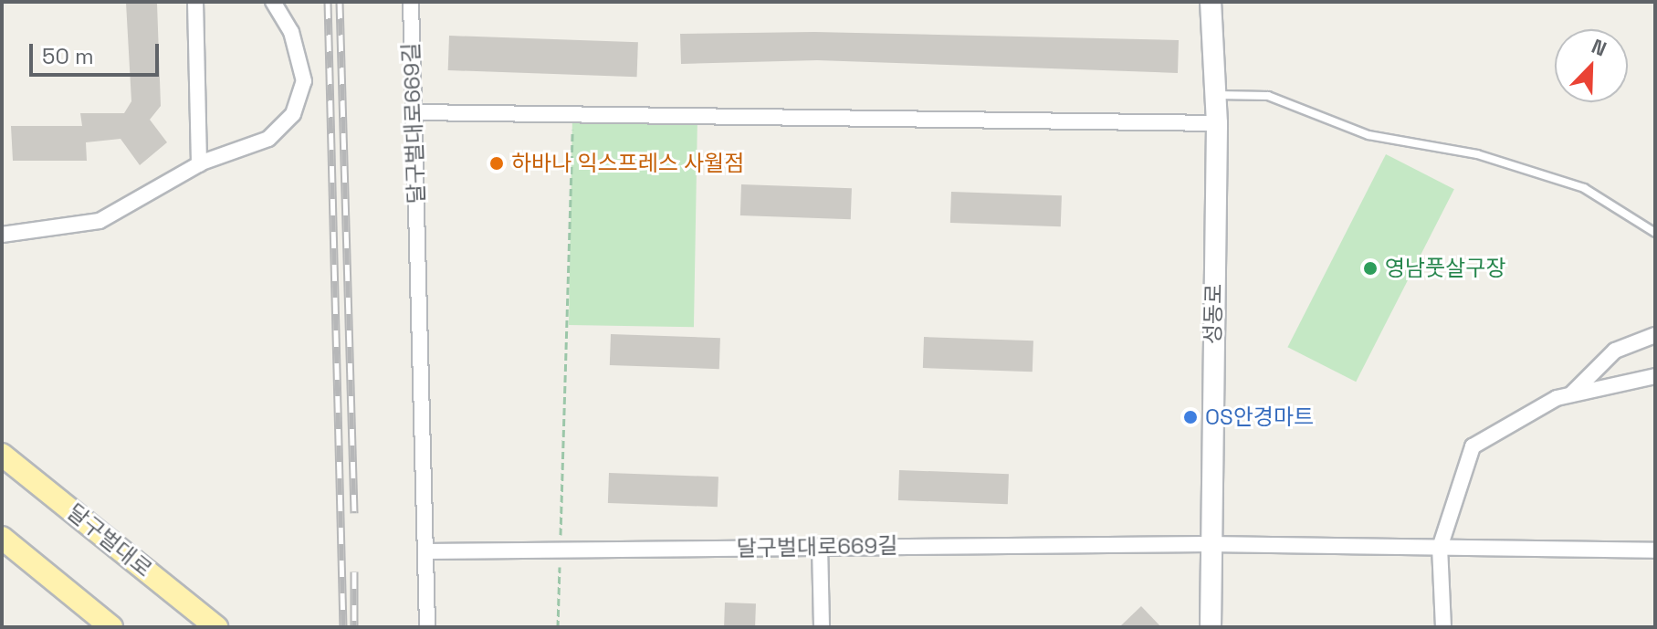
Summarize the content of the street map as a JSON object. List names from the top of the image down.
{
  "streets": {
    "main road": ["달구벌대로"],
    "street": ["달구벌대로669길", "성동로"]
  },
  "crossings": [
    ["달구벌대로669길", "성동로"]
  ],
  "places": ["하바나 익스프레스 사월점", "영남풋살구장", "OS안경마트"],
  "scale_bar": "50 m",
  "north": "top right"
}
